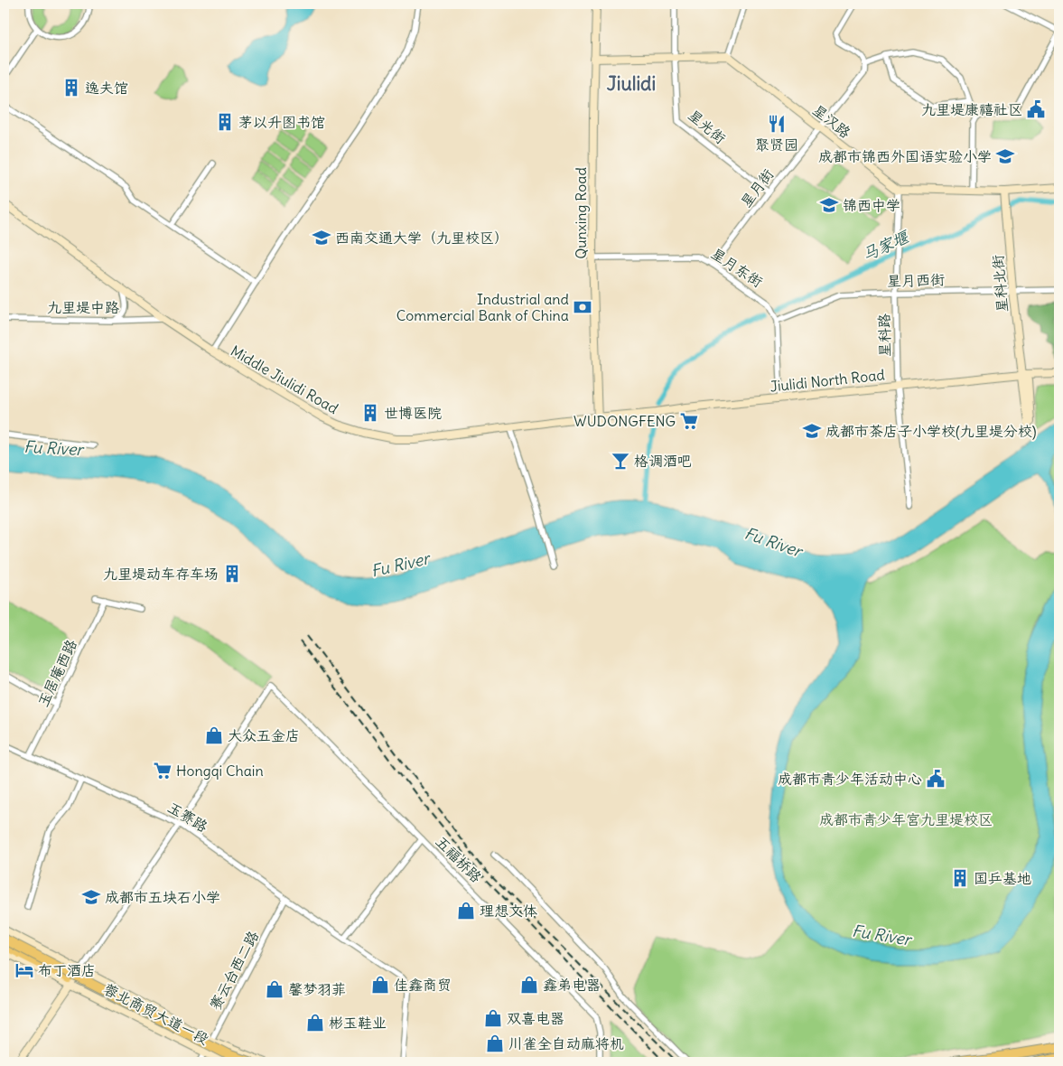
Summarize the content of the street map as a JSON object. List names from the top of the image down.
{
  "streets": {
    "street": [
      "星汉路",
      "星光街",
      "星月街",
      "Qunxing Road",
      "星月东街",
      "星月西街",
      "星科北街",
      "九里堤中路",
      "星科路",
      "Middle Jiulidi Road",
      "Jiulidi North Road",
      "玉居庵西路",
      "玉赛路",
      "五福桥路",
      "赛云台西二路",
      "蓉北商贸大道一段"
    ]
  },
  "crossings": [
    ["星汉路", "星月街"],
    ["星汉路", "星科路"],
    ["星光街", "星月街"],
    ["星月街", "星月东街"],
    ["Qunxing Road", "星月东街"],
    ["Qunxing Road", "Middle Jiulidi Road"],
    ["Qunxing Road", "Jiulidi North Road"],
    ["星月东街", "星月西街"],
    ["星月东街", "Jiulidi North Road"],
    ["星月西街", "星科北街"],
    ["星月西街", "星科路"],
    ["星科北街", "Jiulidi North Road"],
    ["九里堤中路", "Middle Jiulidi Road"],
    ["星科路", "Jiulidi North Road"],
    ["Middle Jiulidi Road", "Jiulidi North Road"],
    ["玉居庵西路", "玉赛路"],
    ["玉赛路", "五福桥路"],
    ["玉赛路", "赛云台西二路"],
    ["赛云台西二路", "蓉北商贸大道一段"]
  ],
  "districts": ["Jiulidi"],
  "water": ["马家堰", "Fu River"],
  "parks": ["成都市青少年宫九里堤校区"],
  "places": {
    "building": [
      "逸夫馆",
      "茅以升图书馆",
      "世博医院",
      "九里堤动车存车场",
      "国乒基地"
    ],
    "public building": ["九里堤康禧社区", "成都市青少年活动中心"],
    "restaurant": ["聚贤园"],
    "school or university": [
      "成都市锦西外国语实验小学",
      "锦西中学",
      "西南交通大学（九里校区）",
      "成都市茶店子小学校(九里堤分校)",
      "成都市五块石小学"
    ],
    "bank": ["Industrial and Commercial Bank of China"],
    "supermarket": ["WUDONGFENG", "Hongqi Chain"],
    "bar": ["格调酒吧"],
    "shop": [
      "大众五金店",
      "理想文体",
      "佳鑫商贸",
      "鑫弟电器",
      "馨梦羽菲",
      "双喜电器",
      "彬玉鞋业",
      "川雀全自动麻将机"
    ],
    "hotel": ["布丁酒店"]
  }
}
